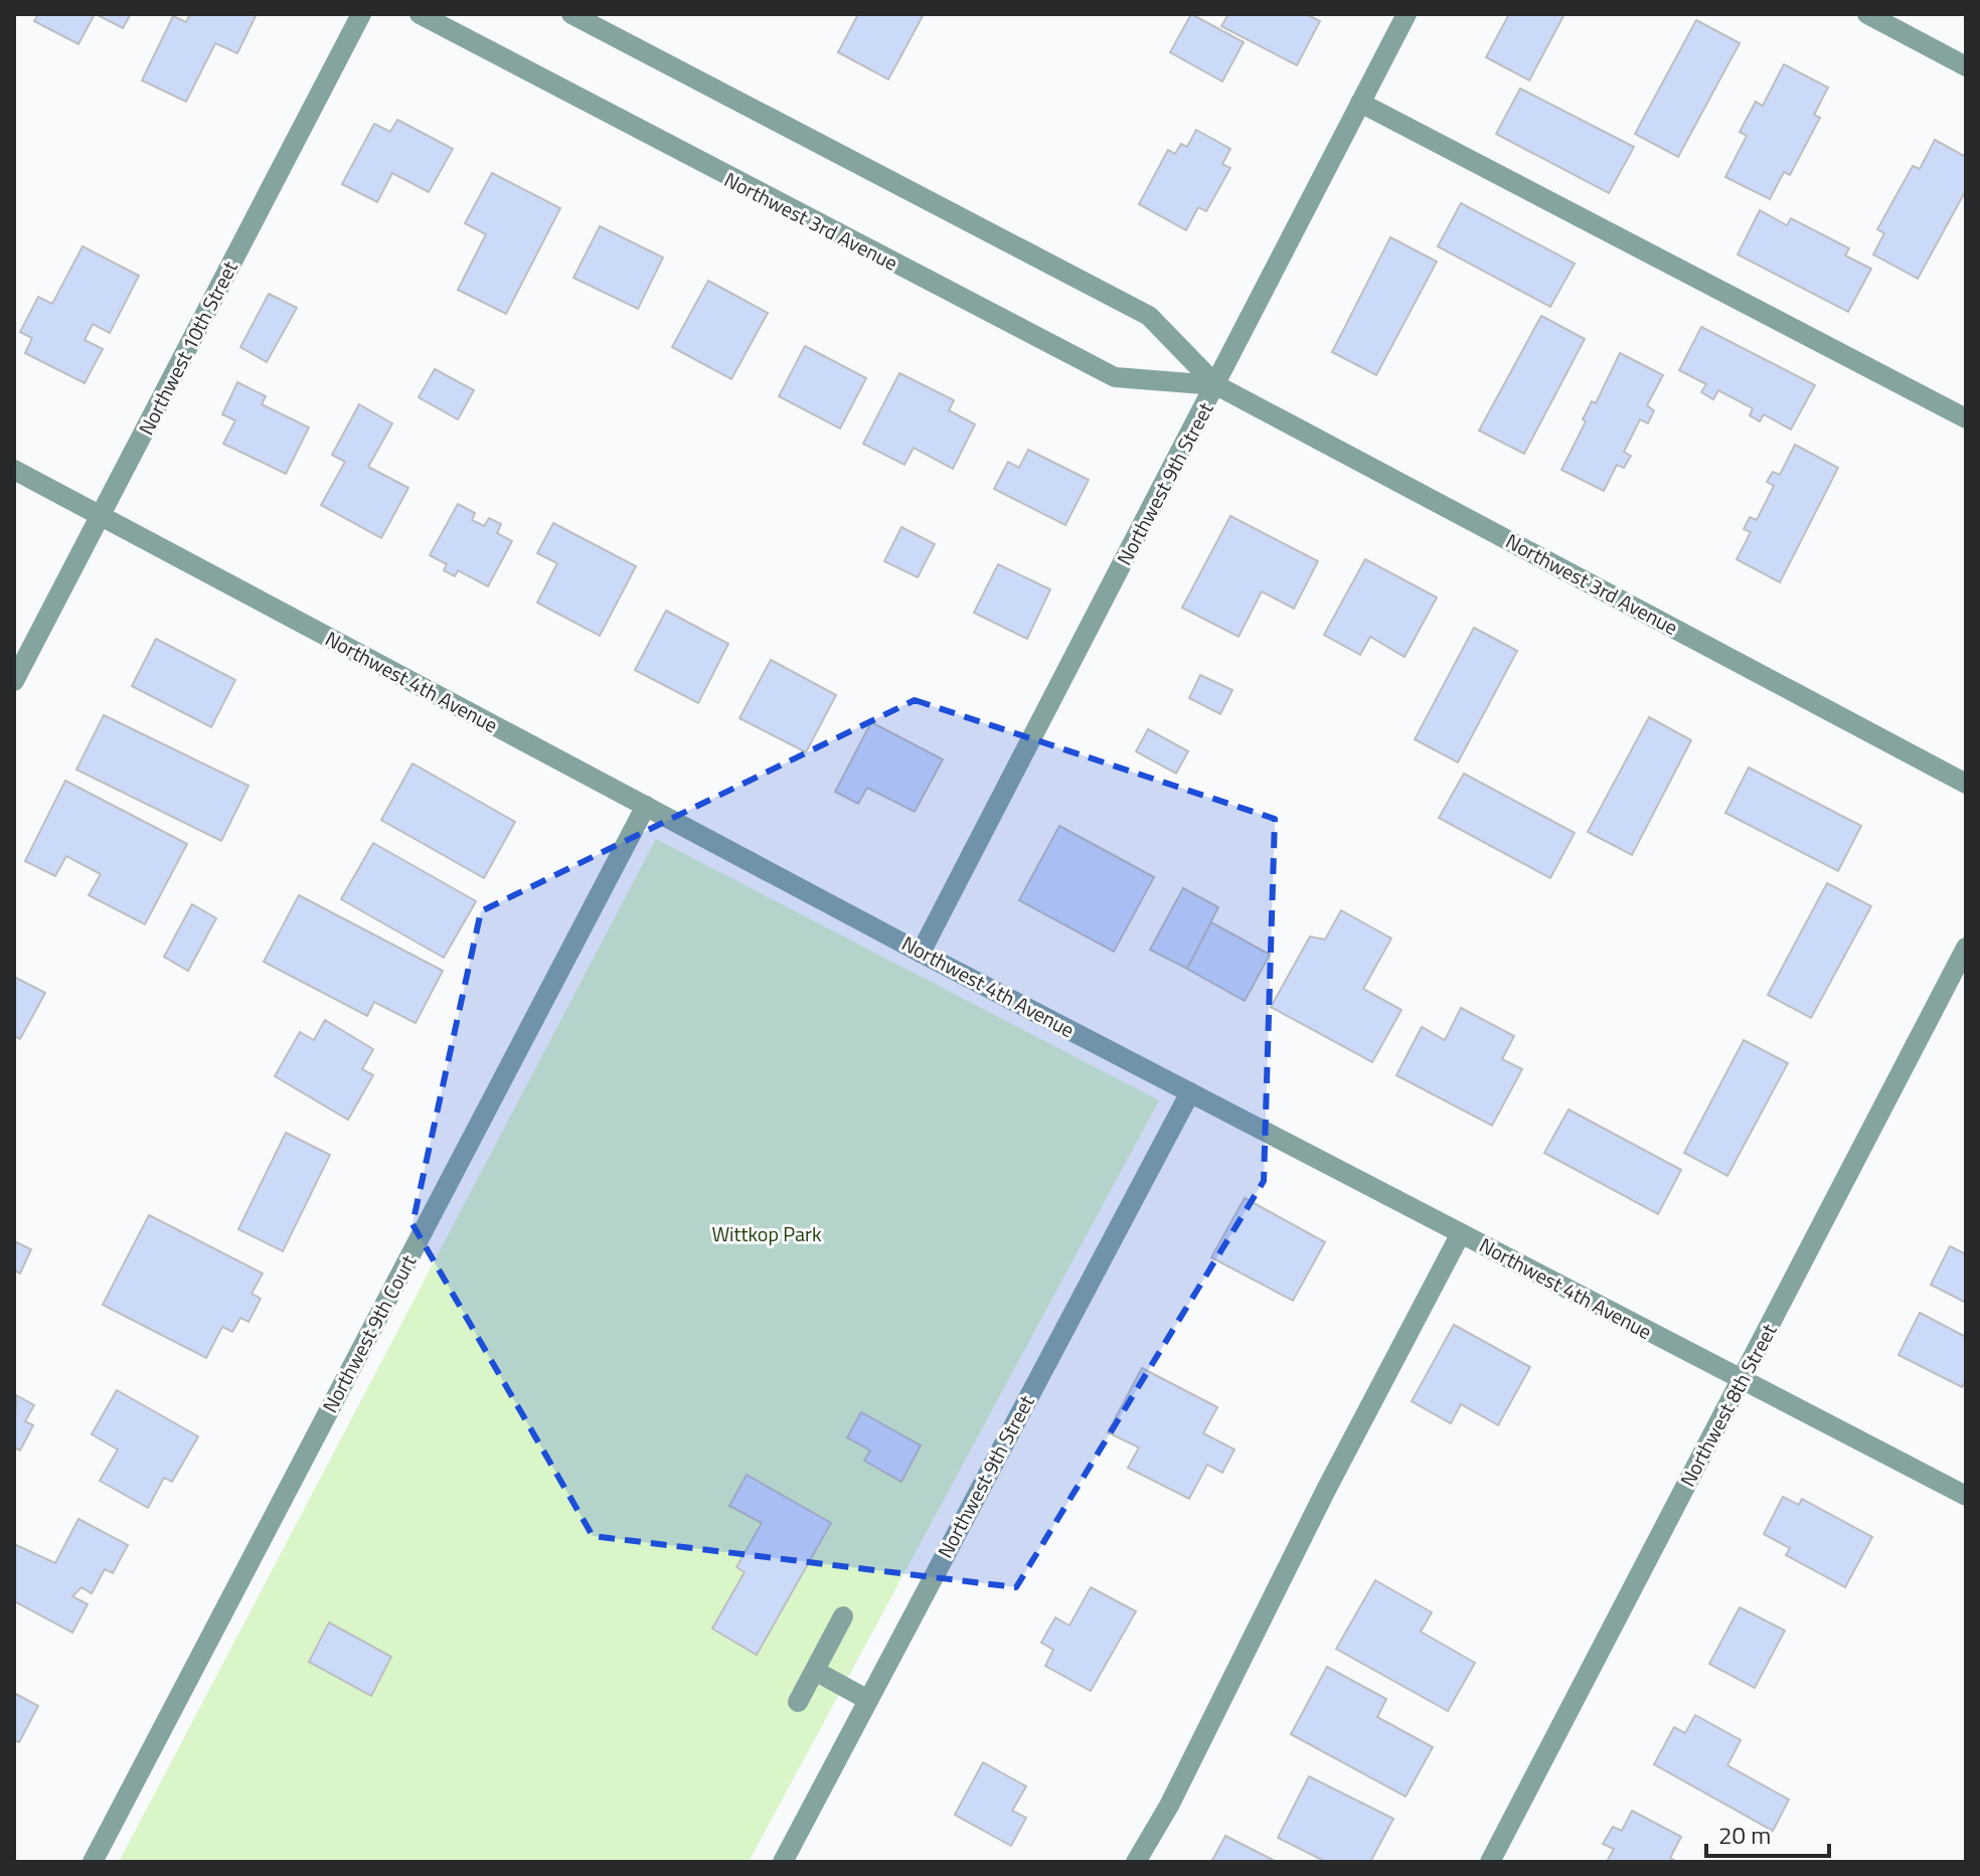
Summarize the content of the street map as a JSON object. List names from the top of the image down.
{
  "streets": {
    "street": [
      "Northwest 3rd Avenue",
      "Northwest 10th Street",
      "Northwest 9th Street",
      "Northwest 4th Avenue",
      "Northwest 9th Court",
      "Northwest 8th Street"
    ]
  },
  "crossings": [
    ["Northwest 3rd Avenue", "Northwest 9th Street"],
    ["Northwest 10th Street", "Northwest 4th Avenue"],
    ["Northwest 9th Street", "Northwest 4th Avenue"],
    ["Northwest 4th Avenue", "Northwest 9th Court"],
    ["Northwest 4th Avenue", "Northwest 8th Street"]
  ],
  "parks": ["Wittkop Park"],
  "scale_bar": "20 m"
}
